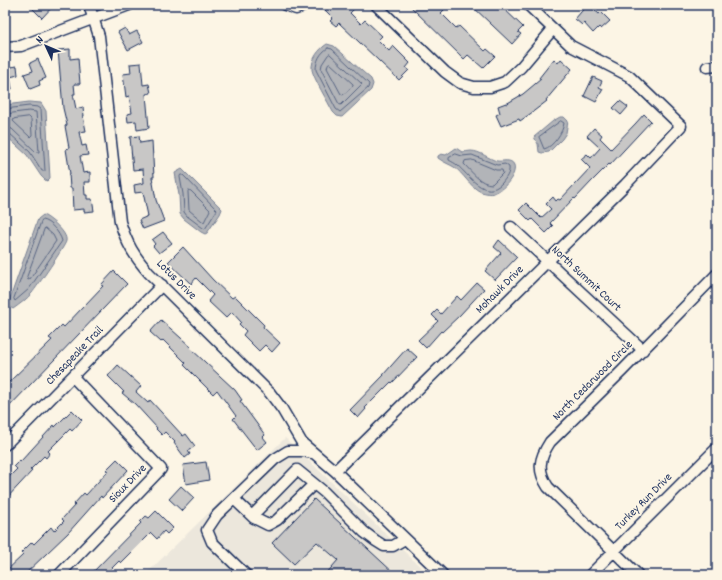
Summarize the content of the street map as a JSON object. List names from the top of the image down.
{
  "streets": {
    "street": [
      "North Summit Court",
      "Lotus Drive",
      "Mohawk Drive",
      "Chesapeake Trail",
      "North Cedarwood Circle",
      "Sioux Drive",
      "Turkey Run Drive"
    ]
  },
  "crossings": [
    ["North Summit Court", "Mohawk Drive"],
    ["North Summit Court", "North Cedarwood Circle"],
    ["Lotus Drive", "Mohawk Drive"],
    ["Lotus Drive", "Chesapeake Trail"],
    ["Chesapeake Trail", "Sioux Drive"],
    ["North Cedarwood Circle", "Turkey Run Drive"]
  ],
  "north": "top left"
}
